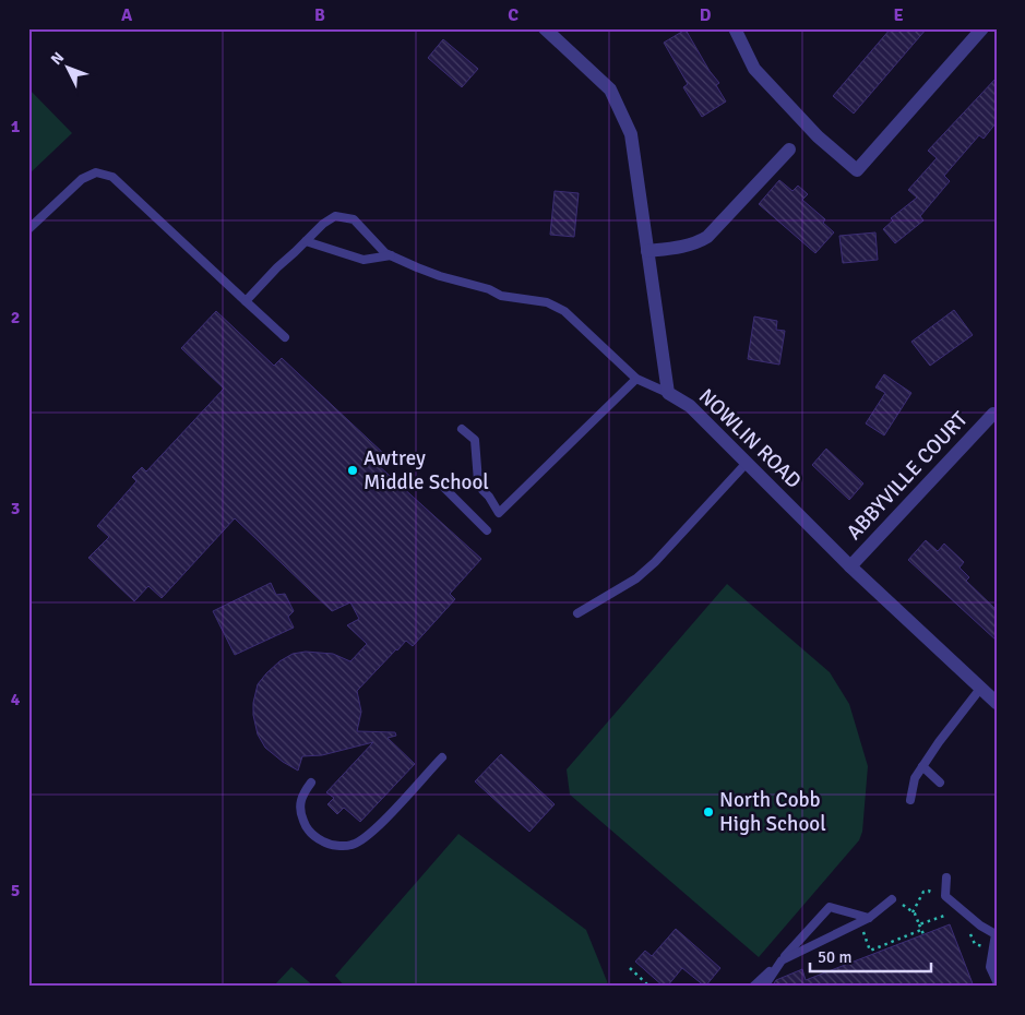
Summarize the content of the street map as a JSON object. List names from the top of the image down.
{
  "streets": {
    "street": ["NOWLIN ROAD", "ABBYVILLE COURT"]
  },
  "crossings": [
    ["NOWLIN ROAD", "ABBYVILLE COURT"]
  ],
  "places": ["Awtrey Middle School", "North Cobb High School"],
  "scale_bar": "50 m",
  "north": "top left",
  "grid": {
    "columns": [
      "A",
      "B",
      "C",
      "D",
      "E"
    ],
    "rows": [
      "1",
      "2",
      "3",
      "4",
      "5"
    ]
  }
}
